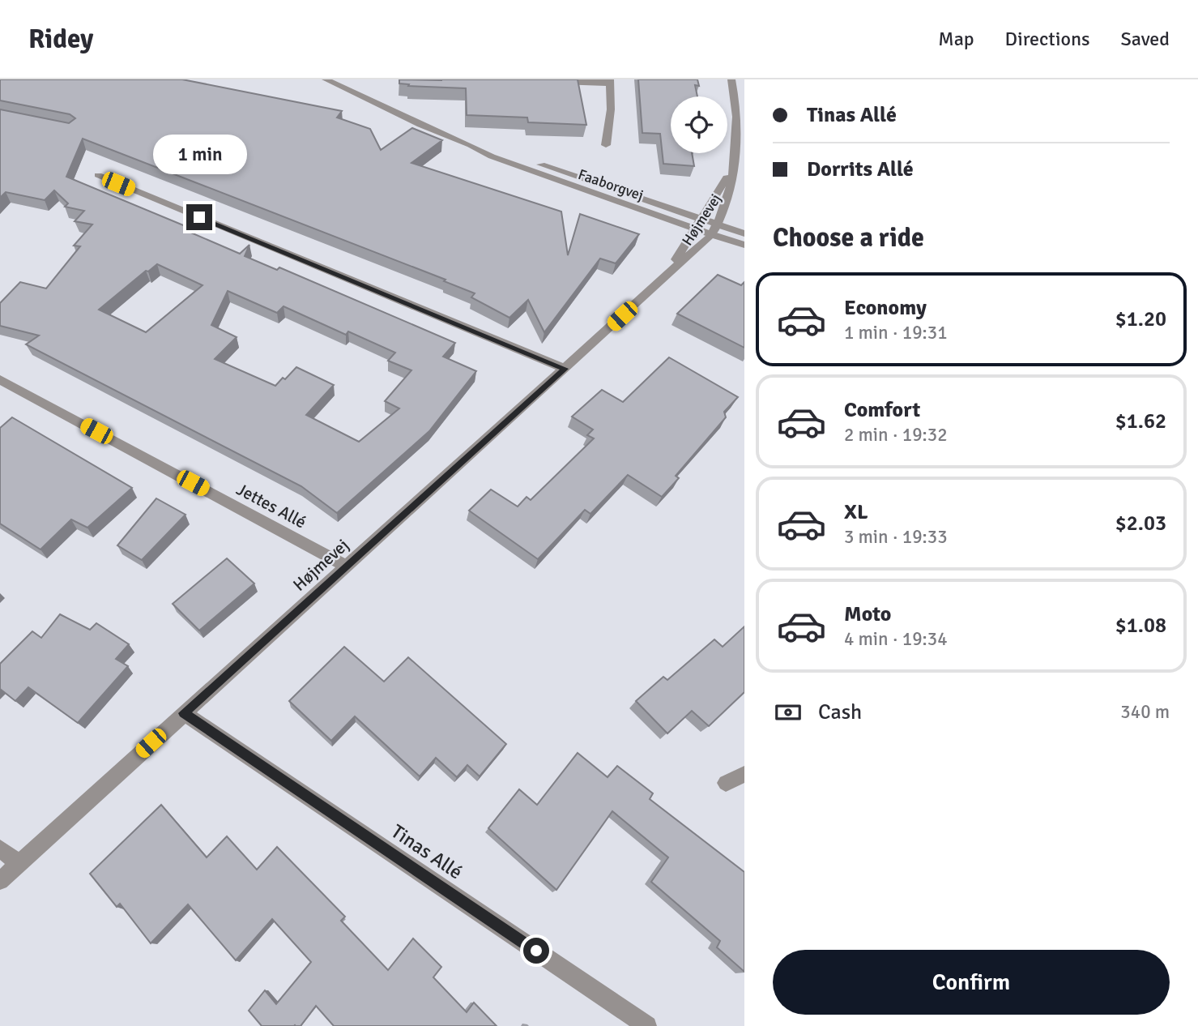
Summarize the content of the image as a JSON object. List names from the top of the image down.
{
  "streets": {
    "street": [
      "Faaborgvej",
      "Højmevej",
      "Jettes Allé",
      "Tinas Allé"
    ]
  },
  "crossings": [
    ["Faaborgvej", "Højmevej"],
    ["Højmevej", "Jettes Allé"],
    ["Højmevej", "Tinas Allé"]
  ],
  "page": {
    "header": "Ridey",
    "nav": ["Map", "Directions", "Saved"],
    "banner": ["Tinas Allé", "Dorrits Allé"],
    "bubble": "1 min",
    "heading": "Choose a ride",
    "list": [
      {
        "name": "Economy",
        "note": "1 min · 19:31",
        "value": "$1.20"
      },
      {
        "name": "Comfort",
        "note": "2 min · 19:32",
        "value": "$1.62"
      },
      {
        "name": "XL",
        "note": "3 min · 19:33",
        "value": "$2.03"
      },
      {
        "name": "Moto",
        "note": "4 min · 19:34",
        "value": "$1.08"
      }
    ],
    "pay": ["Cash", "340 m"],
    "buttons": "Confirm"
  }
}
